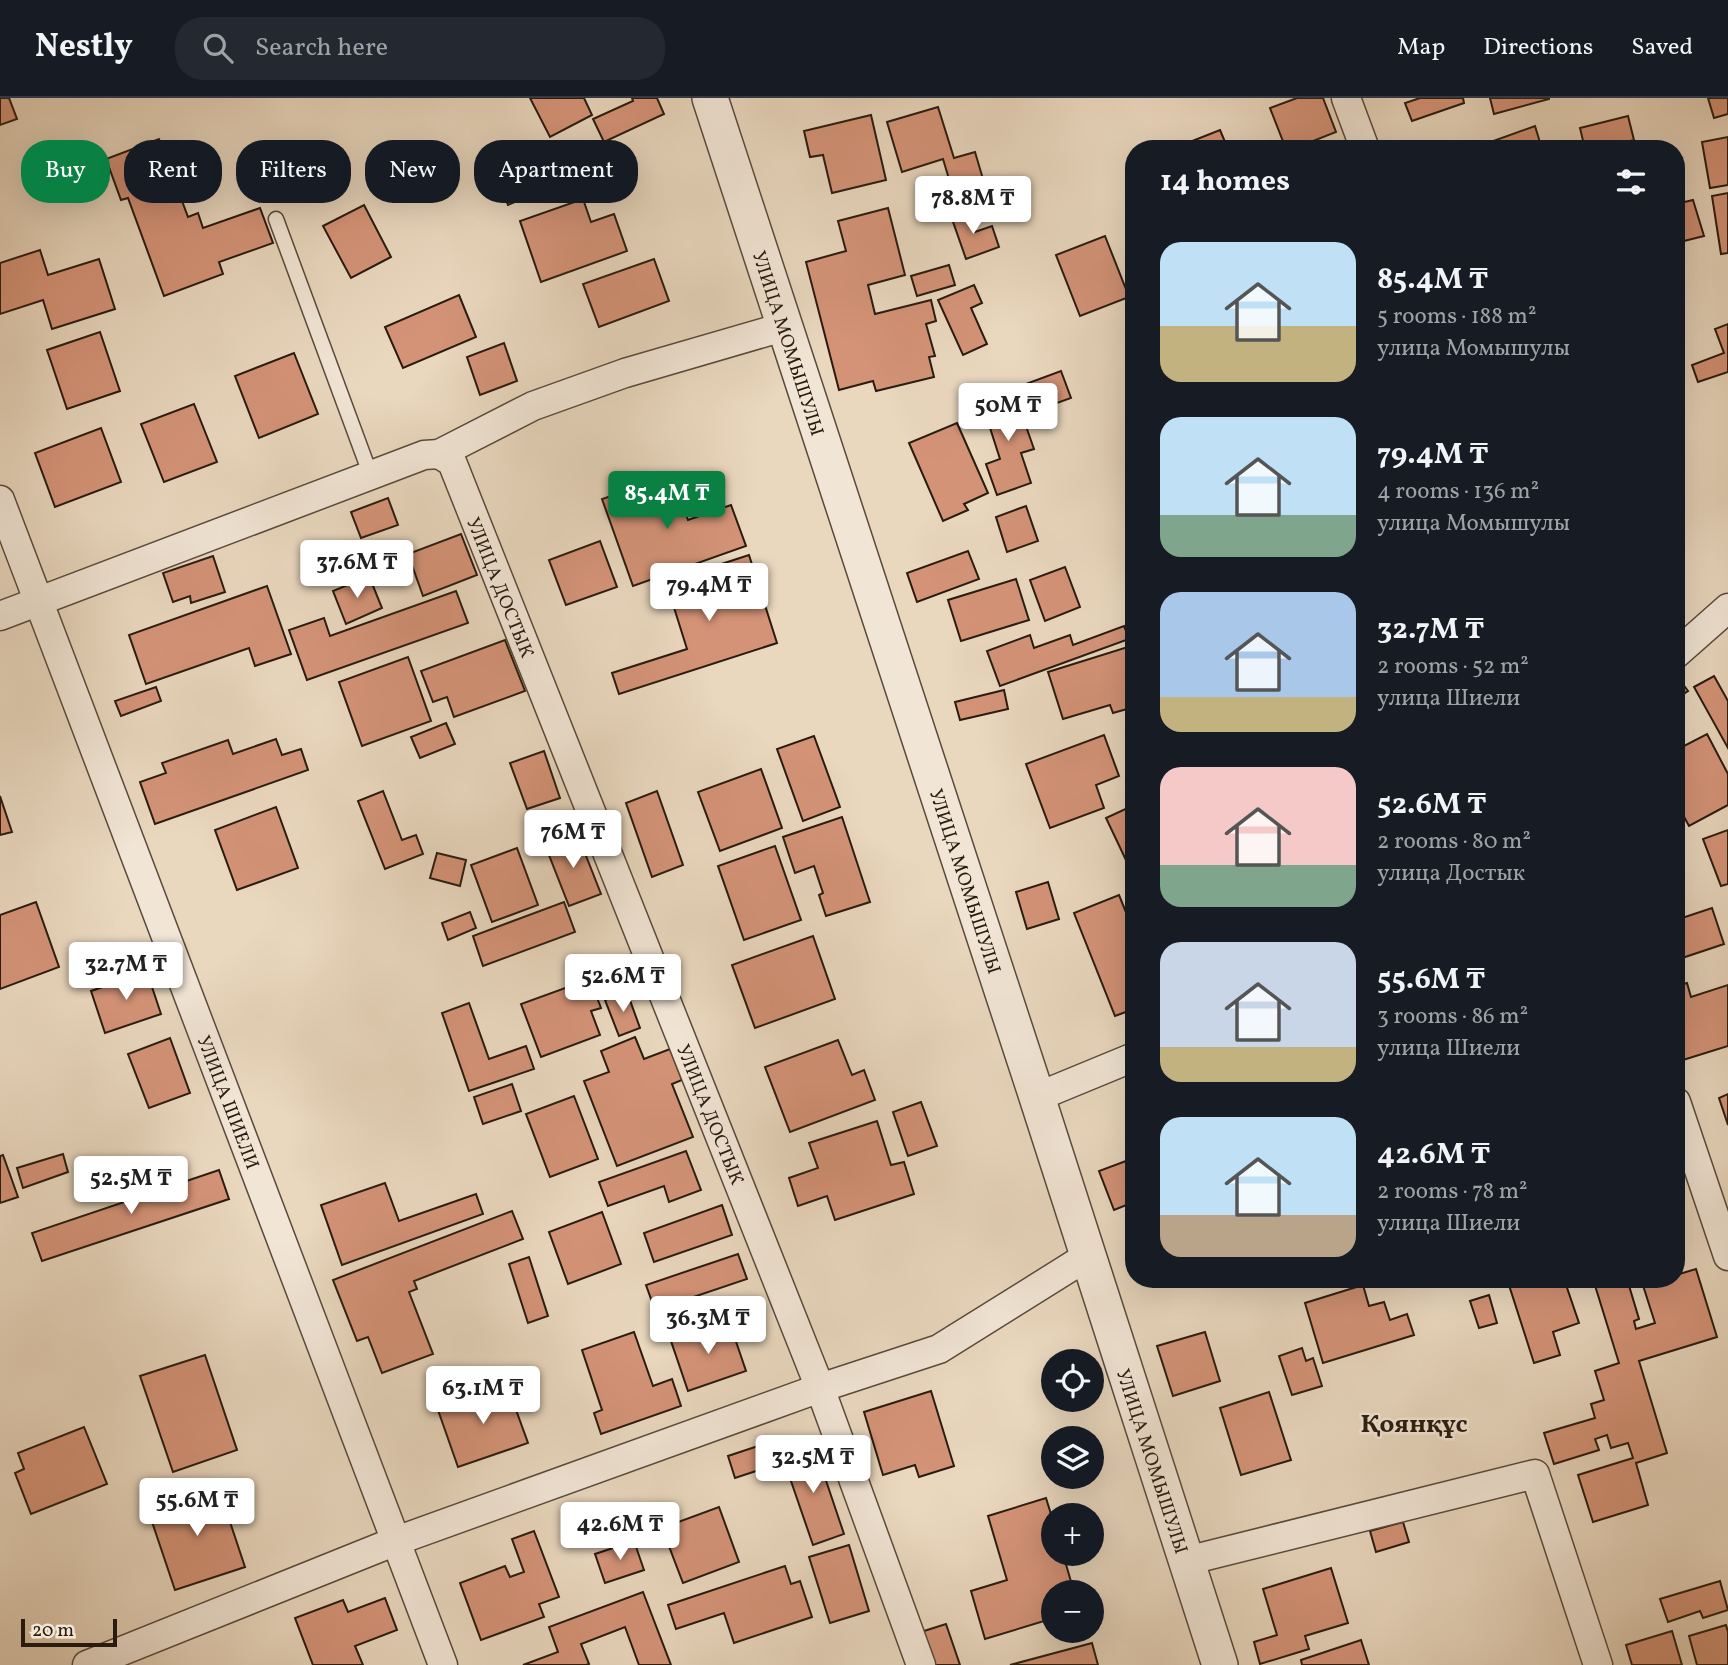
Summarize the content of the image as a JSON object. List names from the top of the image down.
{
  "streets": {
    "street": ["УЛИЦА МОМЫШУЛЫ", "УЛИЦА ДОСТЫК", "УЛИЦА ШИЕЛИ"]
  },
  "districts": ["Қоянқұс"],
  "scale_bar": "20 m",
  "page": {
    "header": "Nestly",
    "search": "Search here",
    "nav": ["Map", "Directions", "Saved"],
    "chip": [
      "Buy",
      "Rent",
      "Filters",
      "New",
      "Apartment"
    ],
    "heading": "14 homes",
    "price": [
      "78.8M ₸",
      "50M ₸",
      "85.4M ₸",
      "37.6M ₸",
      "79.4M ₸",
      "76M ₸",
      "32.7M ₸",
      "52.6M ₸",
      "52.5M ₸",
      "36.3M ₸",
      "63.1M ₸",
      "32.5M ₸",
      "55.6M ₸",
      "42.6M ₸"
    ],
    "list": [
      {
        "name": "85.4M ₸",
        "note": "5 rooms · 188 m² · улица Момышулы"
      },
      {
        "name": "79.4M ₸",
        "note": "4 rooms · 136 m² · улица Момышулы"
      },
      {
        "name": "32.7M ₸",
        "note": "2 rooms · 52 m² · улица Шиели"
      },
      {
        "name": "52.6M ₸",
        "note": "2 rooms · 80 m² · улица Достык"
      },
      {
        "name": "55.6M ₸",
        "note": "3 rooms · 86 m² · улица Шиели"
      },
      {
        "name": "42.6M ₸",
        "note": "2 rooms · 78 m² · улица Шиели"
      }
    ],
    "map_buttons": ["+", "−"],
    "scale": "20 m"
  }
}
